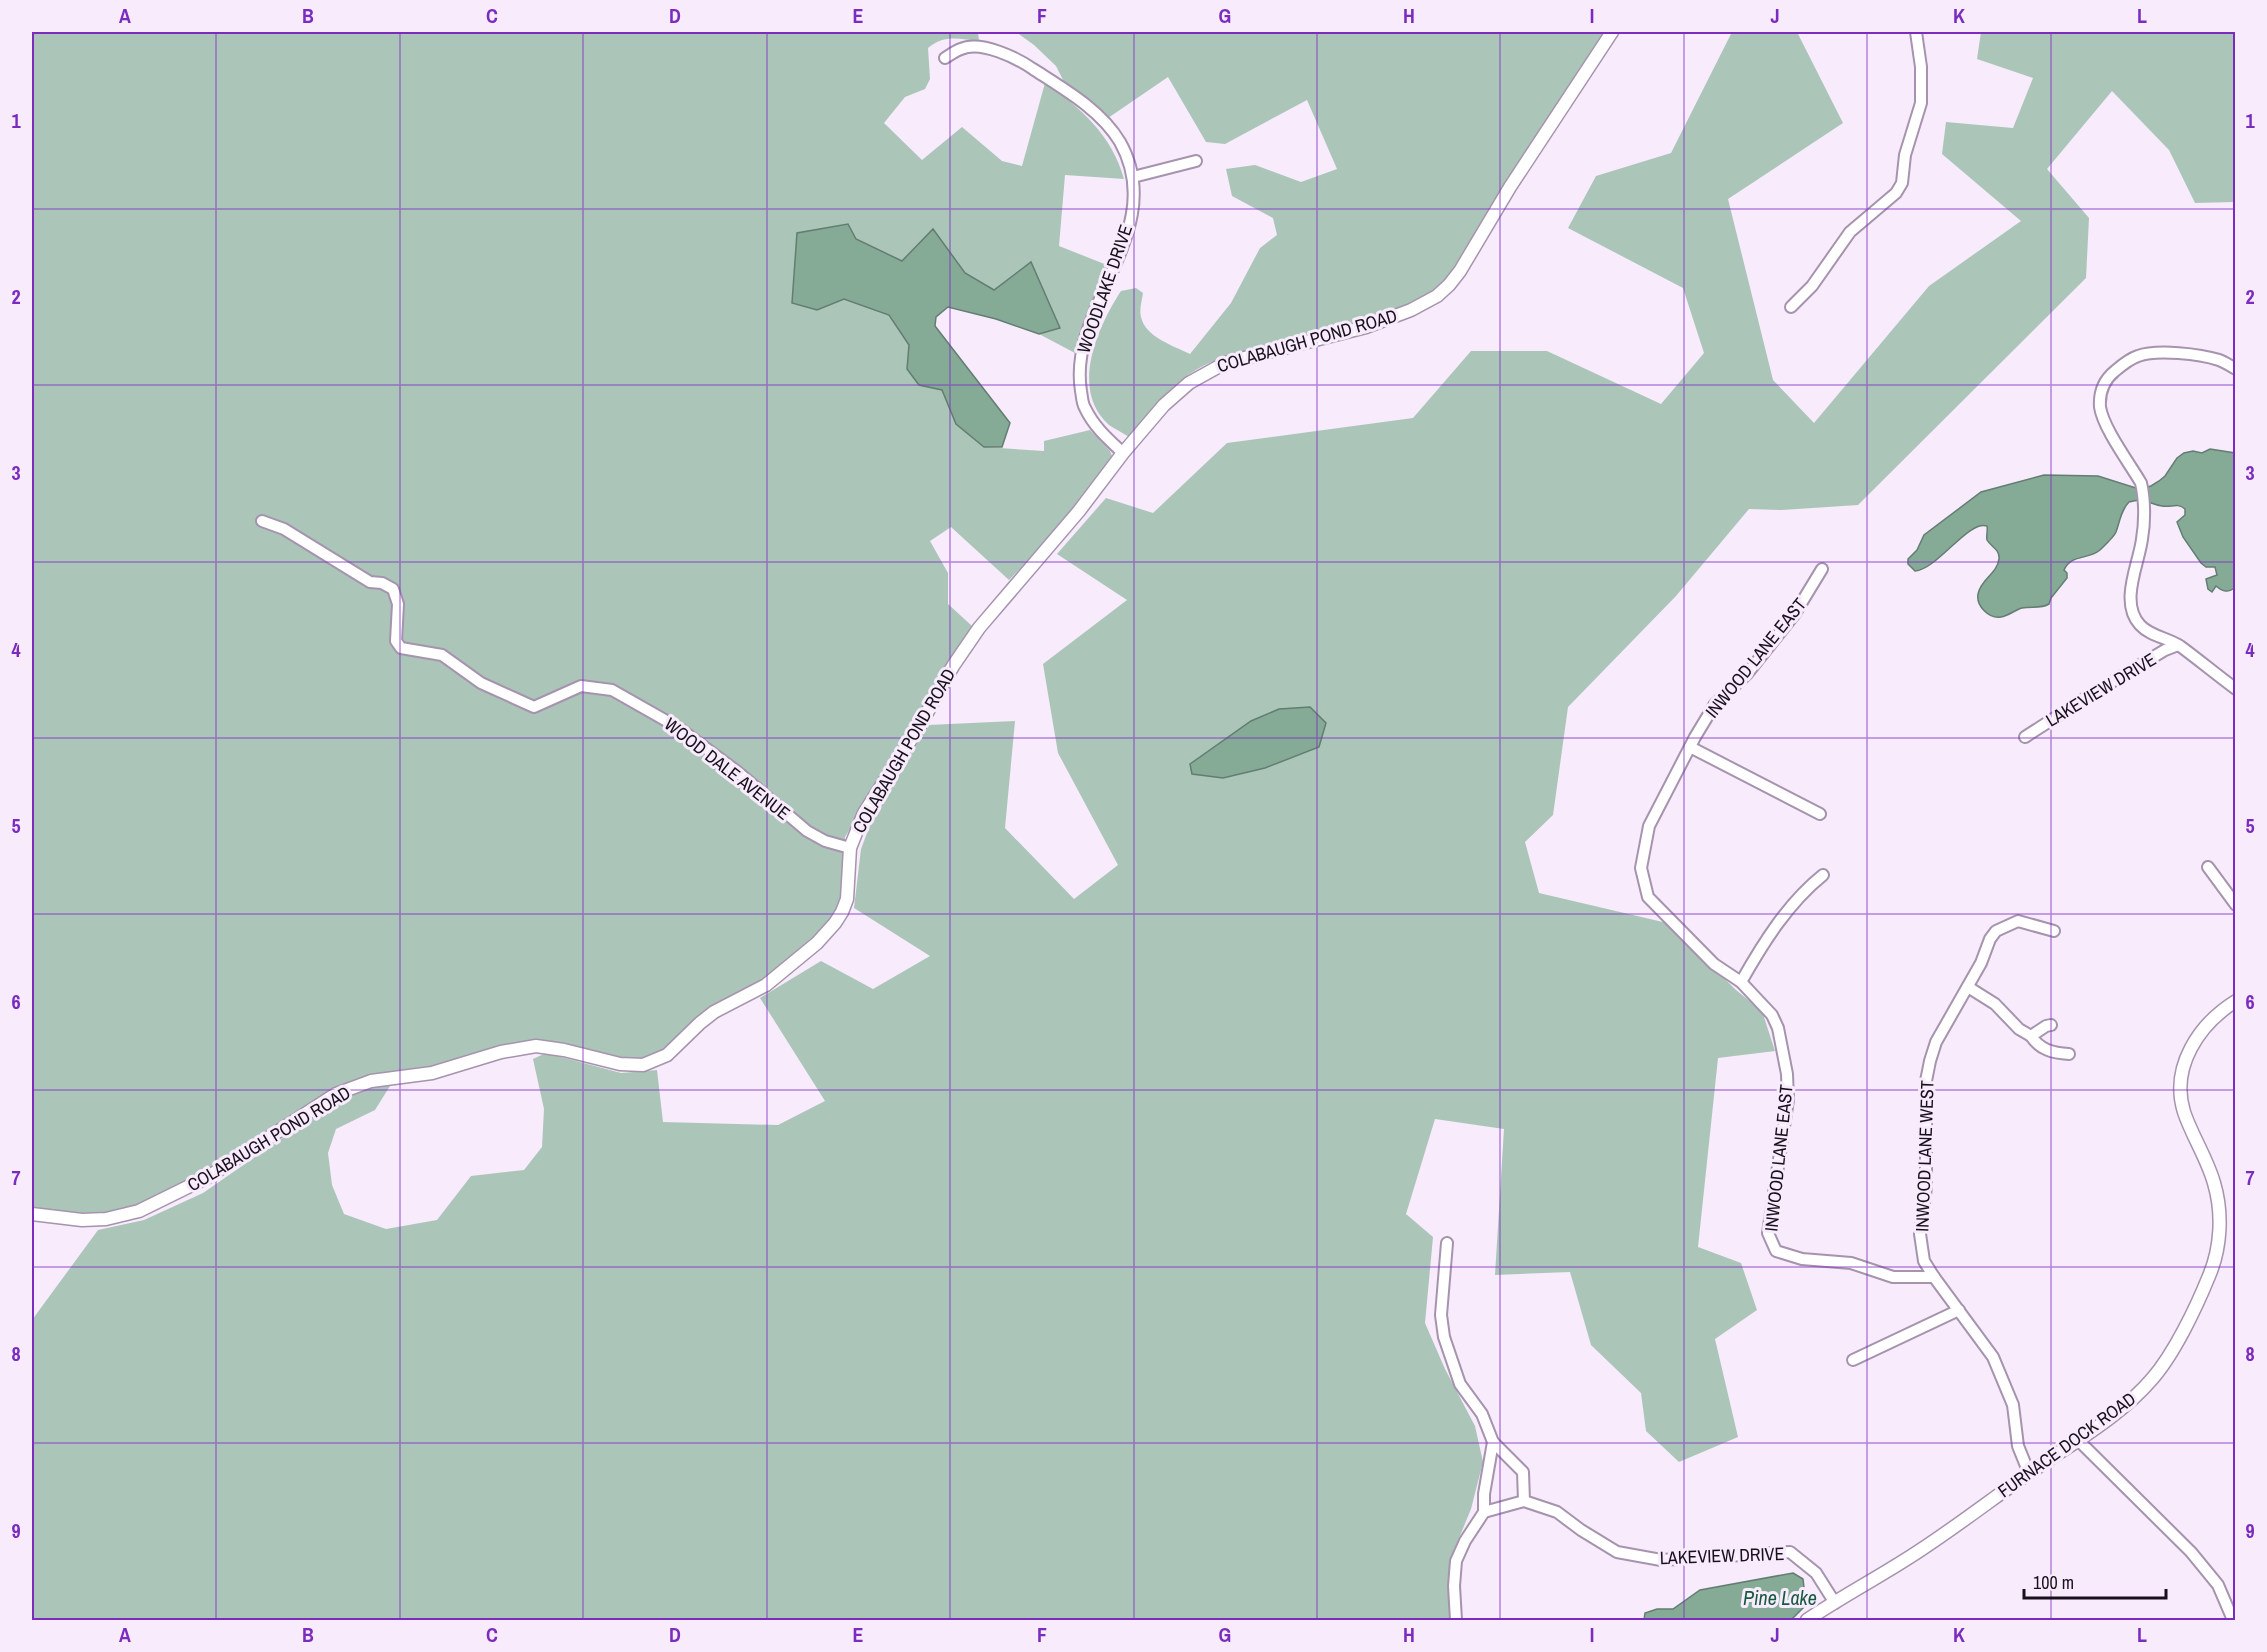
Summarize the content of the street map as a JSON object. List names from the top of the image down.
{
  "streets": {
    "street": [
      "WOODLAKE DRIVE",
      "COLABAUGH POND ROAD",
      "INWOOD LANE EAST",
      "LAKEVIEW DRIVE",
      "WOOD DALE AVENUE",
      "INWOOD LANE WEST",
      "FURNACE DOCK ROAD"
    ]
  },
  "crossings": [
    ["WOODLAKE DRIVE", "COLABAUGH POND ROAD"],
    ["COLABAUGH POND ROAD", "WOOD DALE AVENUE"],
    ["INWOOD LANE EAST", "INWOOD LANE WEST"],
    ["LAKEVIEW DRIVE", "FURNACE DOCK ROAD"]
  ],
  "water": ["Pine Lake"],
  "scale_bar": "100 m",
  "grid": {
    "columns": [
      "A",
      "B",
      "C",
      "D",
      "E",
      "F",
      "G",
      "H",
      "I",
      "J",
      "K",
      "L"
    ],
    "rows": [
      "1",
      "2",
      "3",
      "4",
      "5",
      "6",
      "7",
      "8",
      "9"
    ]
  }
}
